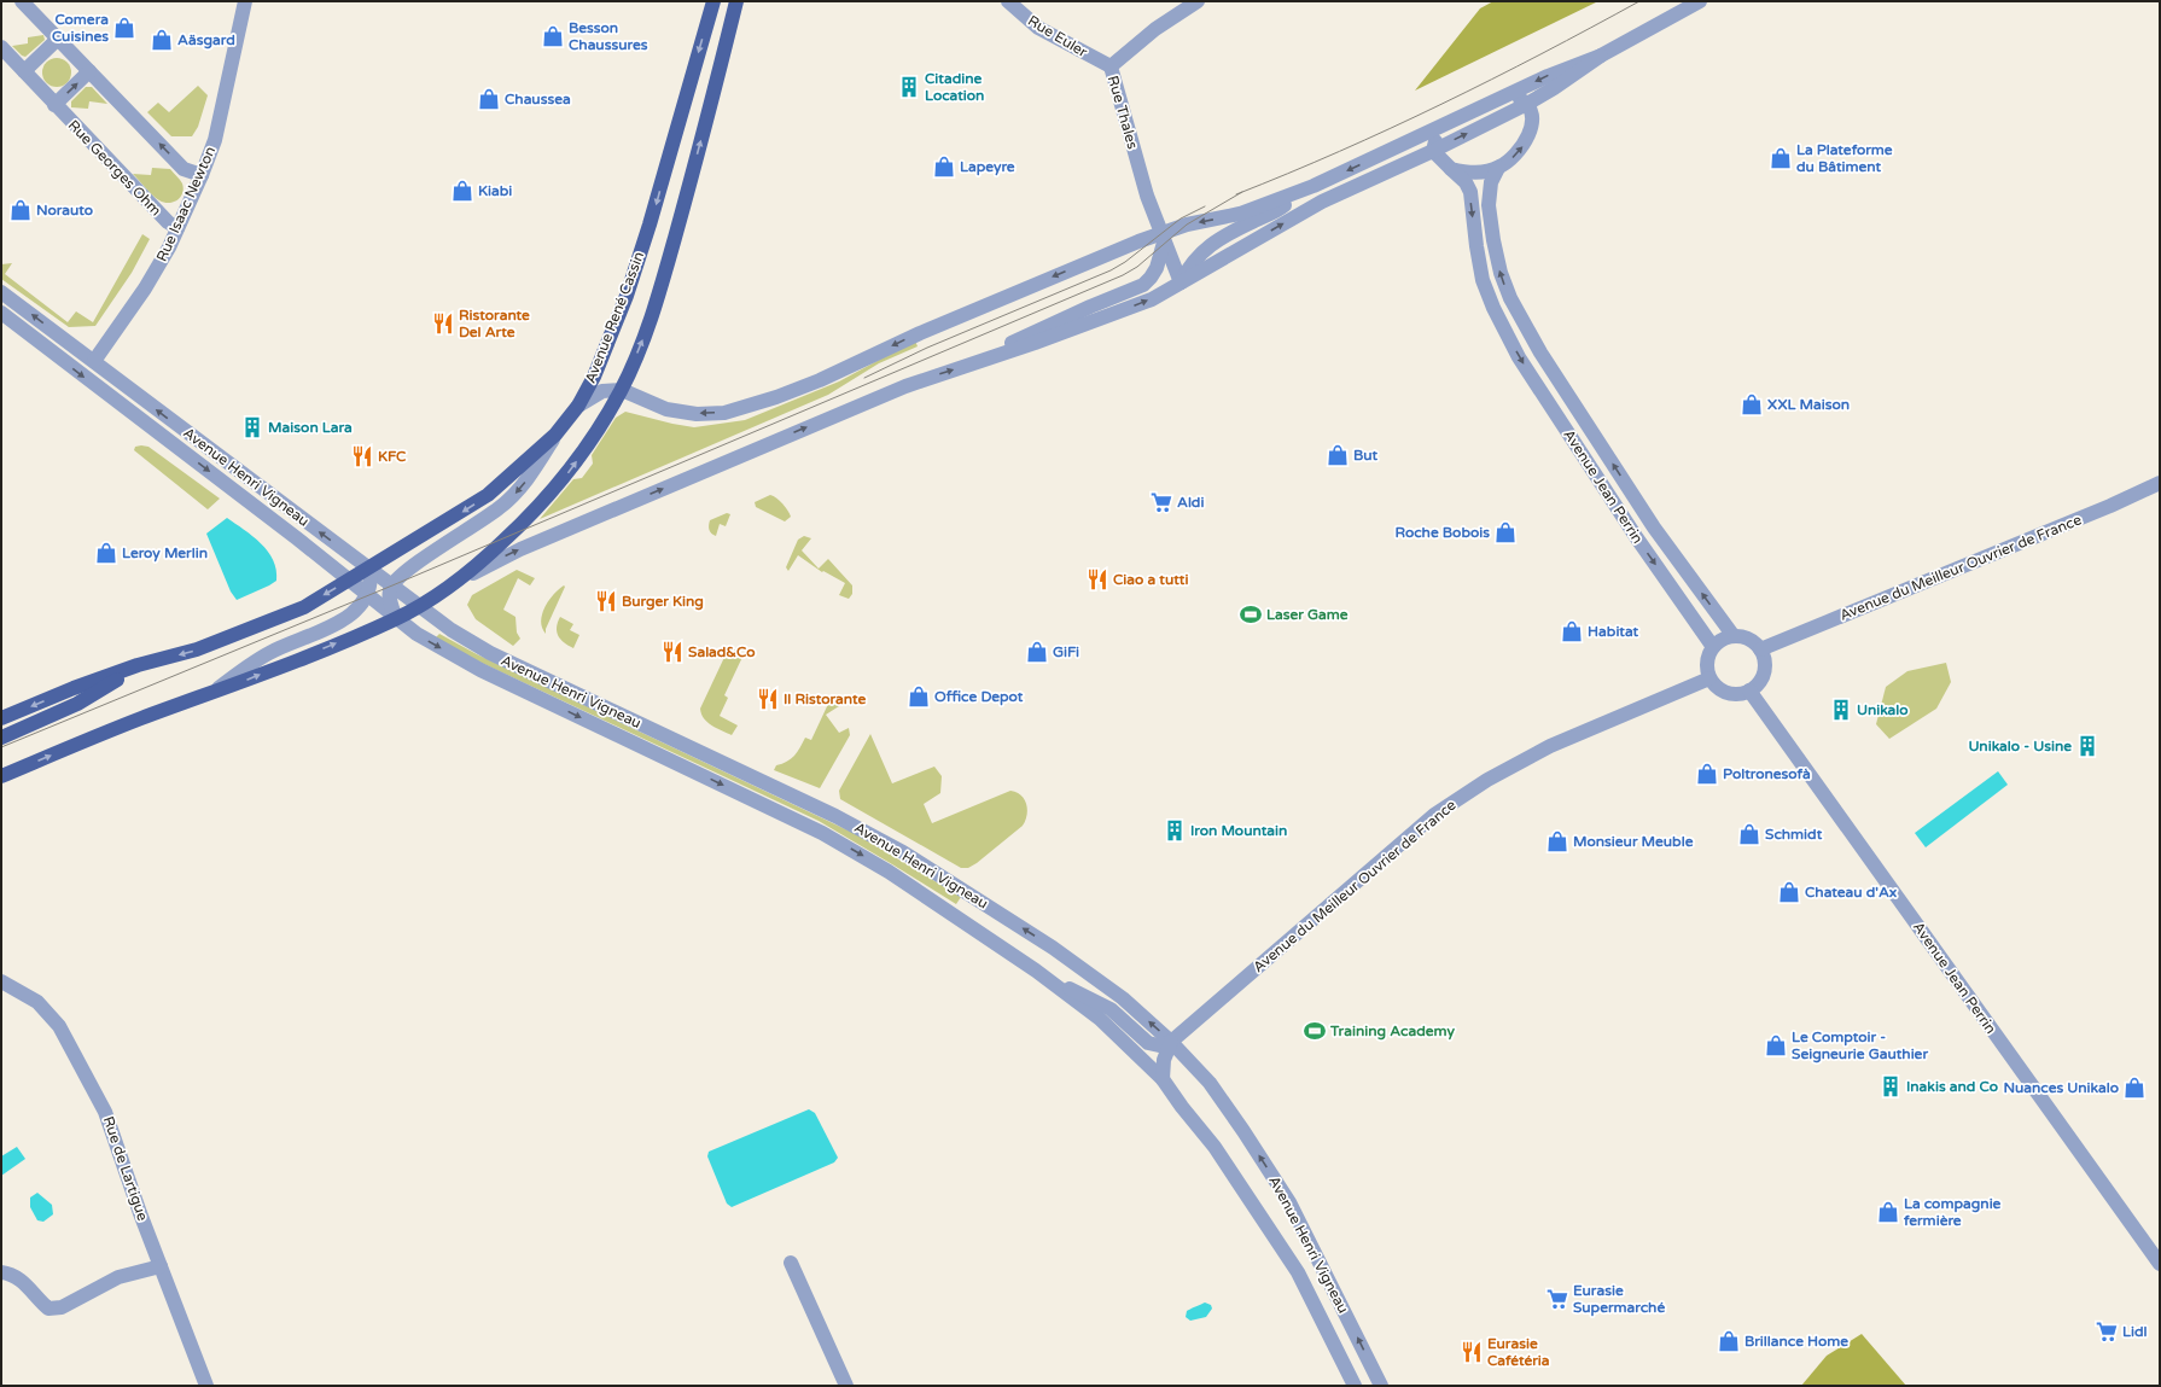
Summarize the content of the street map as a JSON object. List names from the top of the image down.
{
  "streets": {
    "main road": ["Avenue René Cassin"],
    "street": [
      "Rue Euler",
      "Rue Thales",
      "Rue Georges Ohm",
      "Rue Isaac Newton",
      "Avenue Henri Vigneau",
      "Avenue Jean Perrin",
      "Avenue du Meilleur Ouvrier de France",
      "Rue de Lartigue"
    ]
  },
  "crossings": [
    ["Rue Euler", "Rue Thales"],
    ["Rue Georges Ohm", "Rue Isaac Newton"],
    ["Rue Isaac Newton", "Avenue Henri Vigneau"],
    ["Avenue René Cassin", "Avenue Henri Vigneau"],
    ["Avenue Henri Vigneau", "Avenue du Meilleur Ouvrier de France"],
    ["Avenue Jean Perrin", "Avenue du Meilleur Ouvrier de France"]
  ],
  "places": {
    "shop": [
      "Comera Cuisines",
      "Besson Chaussures",
      "Aäsgard",
      "Chaussea",
      "La Plateforme du Bâtiment",
      "Lapeyre",
      "Kiabi",
      "Norauto",
      "XXL Maison",
      "But",
      "Roche Bobois",
      "Leroy Merlin",
      "Habitat",
      "GiFi",
      "Office Depot",
      "Poltronesofà",
      "Schmidt",
      "Monsieur Meuble",
      "Chateau d'Ax",
      "Le Comptoir - Seigneurie Gauthier",
      "Nuances Unikalo",
      "La compagnie fermière",
      "Brillance Home"
    ],
    "building": [
      "Citadine Location",
      "Maison Lara",
      "Unikalo",
      "Unikalo - Usine",
      "Iron Mountain",
      "Inakis and Co"
    ],
    "restaurant": [
      "Ristorante Del Arte",
      "KFC",
      "Ciao a tutti",
      "Burger King",
      "Salad&Co",
      "Il Ristorante",
      "Eurasie Cafétéria"
    ],
    "supermarket": ["Aldi", "Eurasie Supermarché", "Lidl"],
    "sports": ["Laser Game", "Training Academy"]
  }
}
